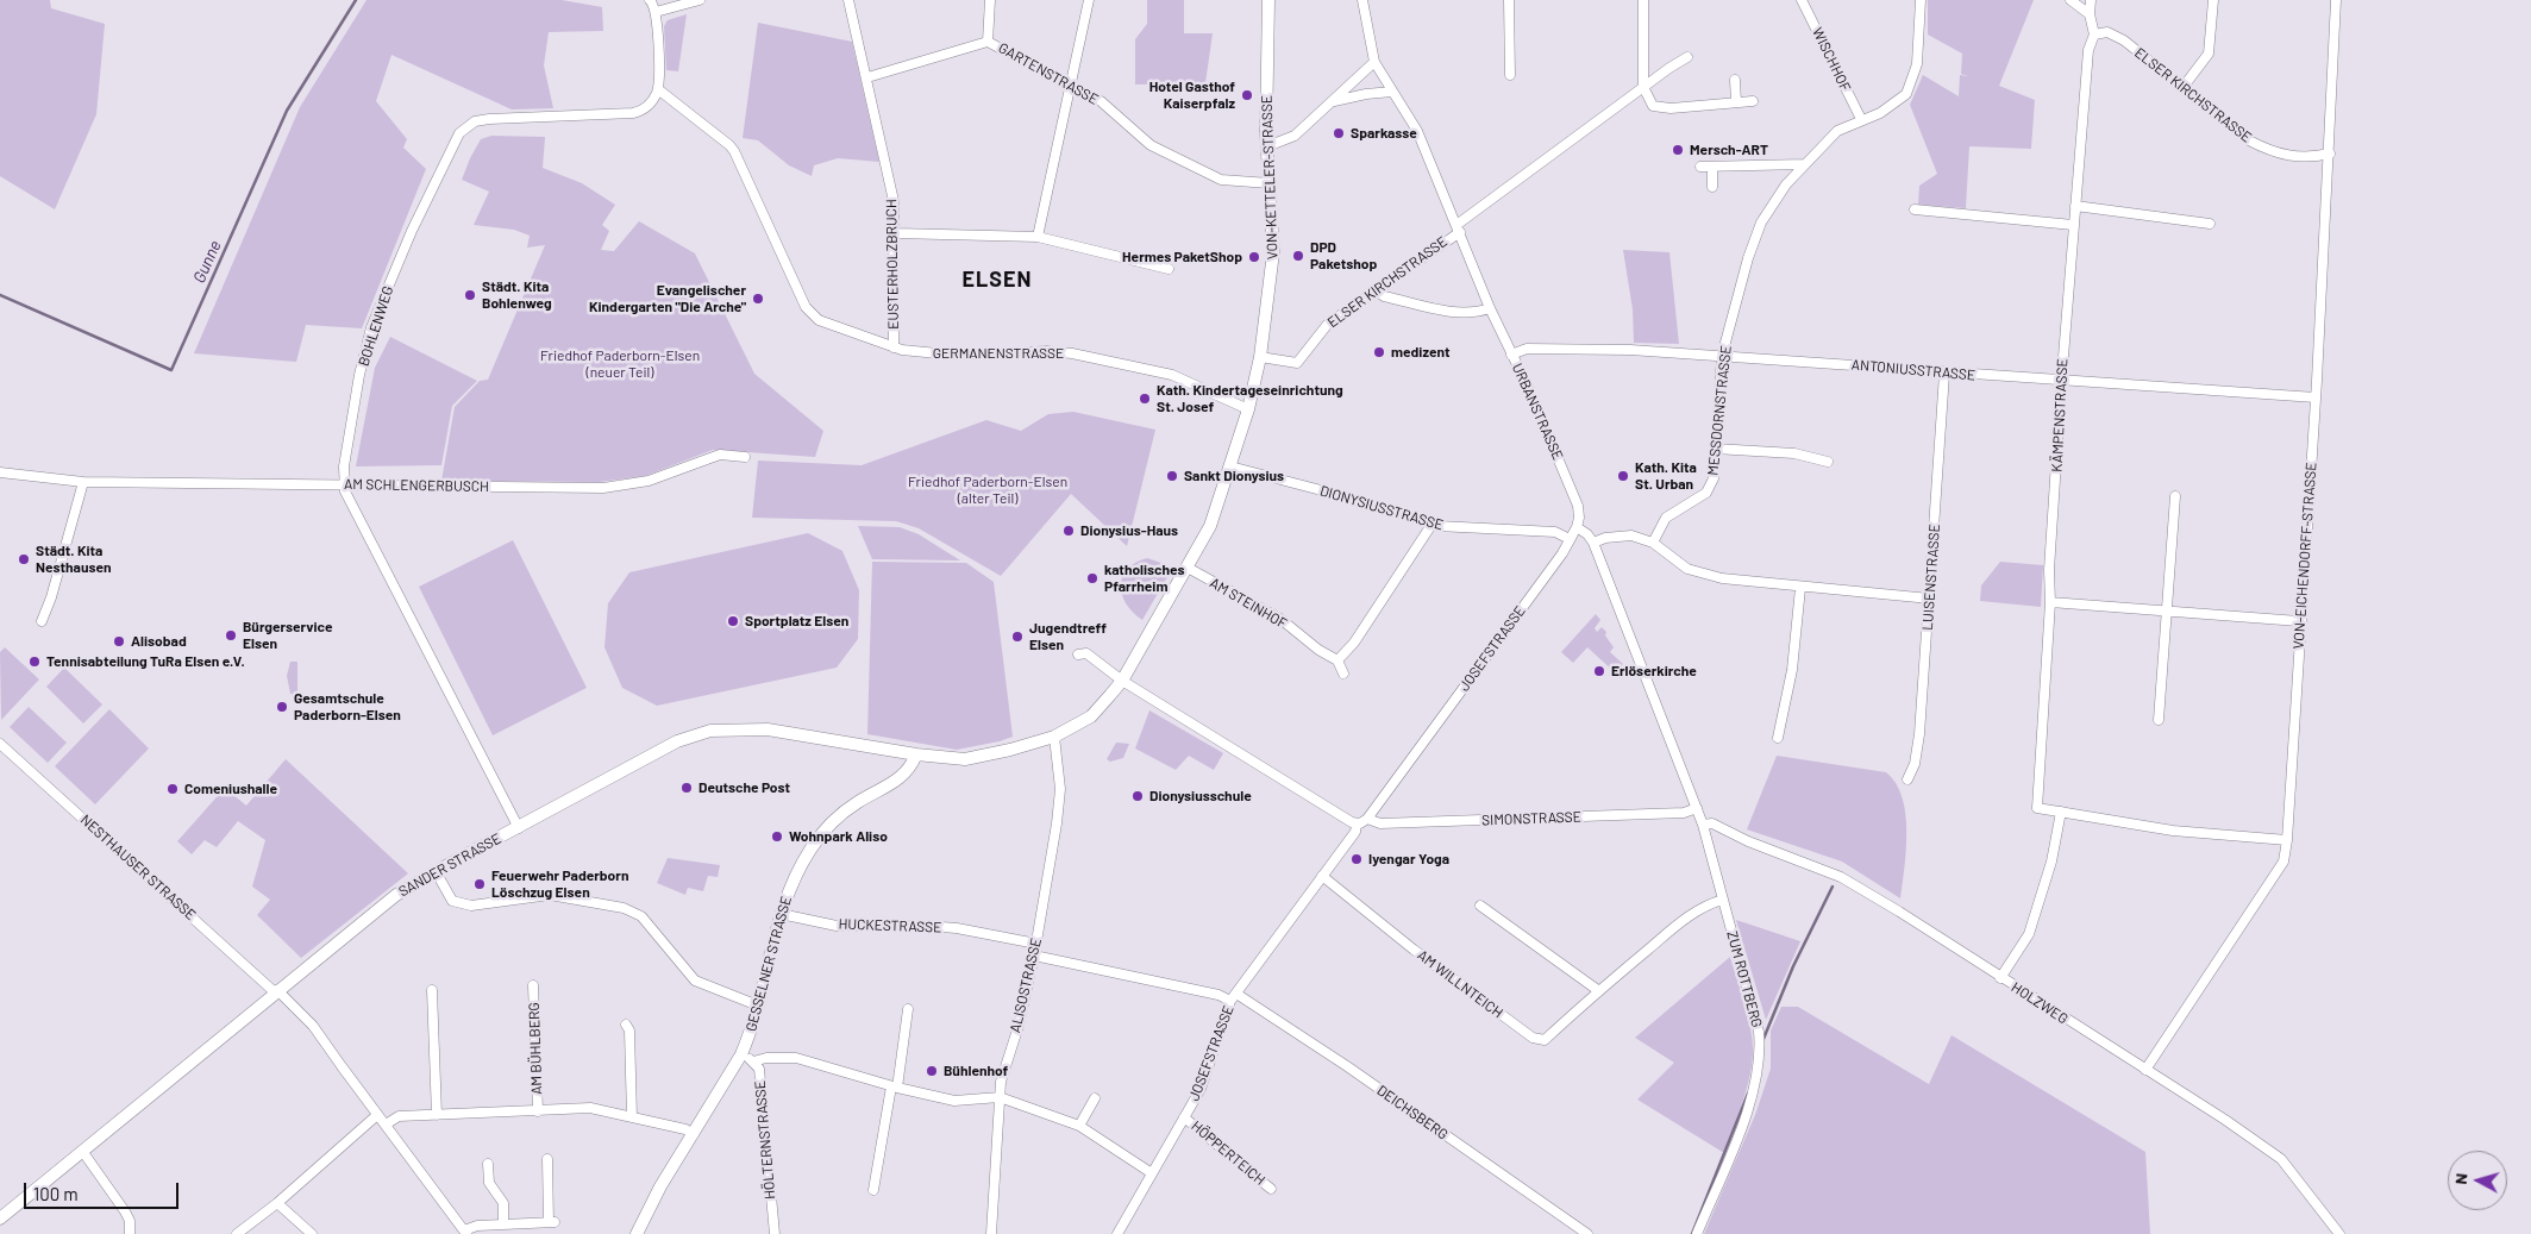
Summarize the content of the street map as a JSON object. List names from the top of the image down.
{
  "streets": {
    "street": [
      "WISCHHOF",
      "GARTENSTRASSE",
      "ELSER KIRCHSTRASSE",
      "VON-KETTELER-STRASSE",
      "EUSTERHOLZBRUCH",
      "BOHLENWEG",
      "GERMANENSTRASSE",
      "ANTONIUSSTRASSE",
      "MESSDORNSTRASSE",
      "URBANSTRASSE",
      "KÄMPENSTRASSE",
      "AM SCHLENGERBUSCH",
      "DIONYSIUSSTRASSE",
      "VON-EICHENDORFF-STRASSE",
      "LUISENSTRASSE",
      "AM STEINHOF",
      "JOSEFSTRASSE",
      "SIMONSTRASSE",
      "SANDER STRASSE",
      "NESTHAUSER STRASSE",
      "HUCKESTRASSE",
      "GESSELNER STRASSE",
      "ZUM ROTTBERG",
      "AM WILLNTEICH",
      "ALISOSTRASSE",
      "HOLZWEG",
      "AM BÜHLBERG",
      "DEICHSBERG",
      "HÖLTERNSTRASSE",
      "HÖPPERTEICH"
    ]
  },
  "crossings": [
    ["WISCHHOF", "MESSDORNSTRASSE"],
    ["GARTENSTRASSE", "VON-KETTELER-STRASSE"],
    ["ELSER KIRCHSTRASSE", "VON-KETTELER-STRASSE"],
    ["ELSER KIRCHSTRASSE", "URBANSTRASSE"],
    ["ELSER KIRCHSTRASSE", "KÄMPENSTRASSE"],
    ["ELSER KIRCHSTRASSE", "VON-EICHENDORFF-STRASSE"],
    ["VON-KETTELER-STRASSE", "GERMANENSTRASSE"],
    ["VON-KETTELER-STRASSE", "DIONYSIUSSTRASSE"],
    ["VON-KETTELER-STRASSE", "AM STEINHOF"],
    ["VON-KETTELER-STRASSE", "SIMONSTRASSE"],
    ["VON-KETTELER-STRASSE", "SANDER STRASSE"],
    ["VON-KETTELER-STRASSE", "GESSELNER STRASSE"],
    ["VON-KETTELER-STRASSE", "ALISOSTRASSE"],
    ["EUSTERHOLZBRUCH", "GERMANENSTRASSE"],
    ["BOHLENWEG", "GERMANENSTRASSE"],
    ["BOHLENWEG", "AM SCHLENGERBUSCH"],
    ["BOHLENWEG", "SANDER STRASSE"],
    ["ANTONIUSSTRASSE", "MESSDORNSTRASSE"],
    ["ANTONIUSSTRASSE", "URBANSTRASSE"],
    ["ANTONIUSSTRASSE", "KÄMPENSTRASSE"],
    ["ANTONIUSSTRASSE", "VON-EICHENDORFF-STRASSE"],
    ["ANTONIUSSTRASSE", "LUISENSTRASSE"],
    ["URBANSTRASSE", "JOSEFSTRASSE"],
    ["DIONYSIUSSTRASSE", "JOSEFSTRASSE"],
    ["VON-EICHENDORFF-STRASSE", "HOLZWEG"],
    ["JOSEFSTRASSE", "SIMONSTRASSE"],
    ["JOSEFSTRASSE", "AM WILLNTEICH"],
    ["JOSEFSTRASSE", "DEICHSBERG"],
    ["JOSEFSTRASSE", "HÖPPERTEICH"],
    ["SANDER STRASSE", "NESTHAUSER STRASSE"],
    ["SANDER STRASSE", "GESSELNER STRASSE"],
    ["NESTHAUSER STRASSE", "AM BÜHLBERG"],
    ["HUCKESTRASSE", "GESSELNER STRASSE"],
    ["HUCKESTRASSE", "ALISOSTRASSE"],
    ["GESSELNER STRASSE", "AM BÜHLBERG"],
    ["GESSELNER STRASSE", "HÖLTERNSTRASSE"],
    ["ZUM ROTTBERG", "AM WILLNTEICH"],
    ["ZUM ROTTBERG", "HOLZWEG"]
  ],
  "districts": ["ELSEN"],
  "water": ["Gunne"],
  "parks": ["Friedhof Paderborn-Elsen (neuer Teil)", "Friedhof Paderborn-Elsen (alter Teil)"],
  "places": [
    "Hotel Gasthof Kaiserpfalz",
    "Sparkasse",
    "Mersch-ART",
    "DPD Paketshop",
    "Hermes PaketShop",
    "Städt. Kita Bohlenweg",
    "Evangelischer Kindergarten \"Die Arche\"",
    "medizent",
    "Kath. Kindertageseinrichtung St. Josef",
    "Sankt Dionysius",
    "Kath. Kita St. Urban",
    "Dionysius-Haus",
    "Städt. Kita Nesthausen",
    "katholisches Pfarrheim",
    "Sportplatz Elsen",
    "Bürgerservice Elsen",
    "Jugendtreff Elsen",
    "Alisobad",
    "Tennisabteilung TuRa Elsen e.V.",
    "Erlöserkirche",
    "Gesamtschule Paderborn-Elsen",
    "Deutsche Post",
    "Comeniushalle",
    "Dionysiusschule",
    "Wohnpark Aliso",
    "Iyengar Yoga",
    "Feuerwehr Paderborn Löschzug Elsen",
    "Bühlenhof"
  ],
  "scale_bar": "100 m",
  "north": "left"
}
